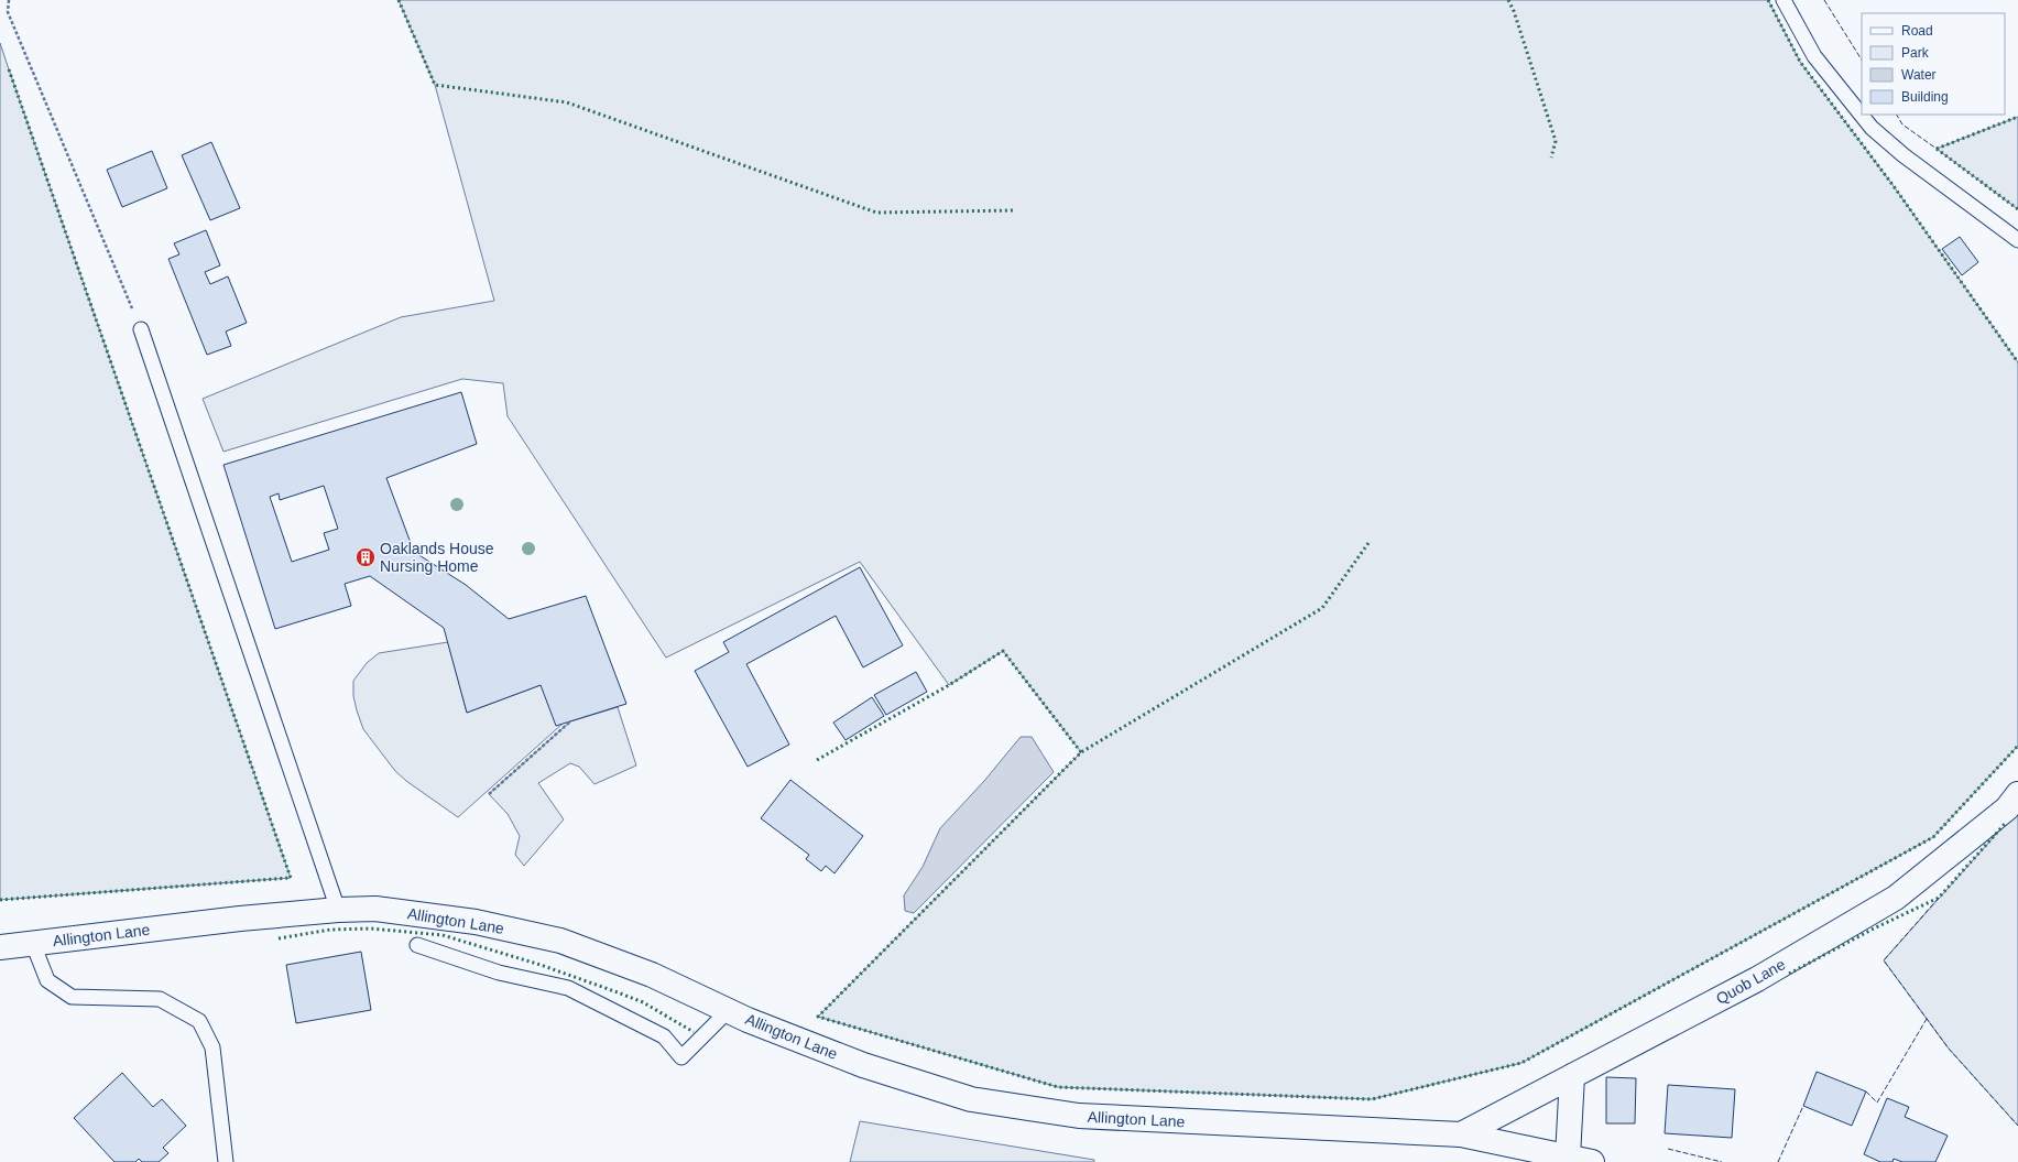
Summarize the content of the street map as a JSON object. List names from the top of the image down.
{
  "streets": {
    "street": ["Allington Lane", "Quob Lane"]
  },
  "crossings": [
    ["Allington Lane", "Quob Lane"]
  ],
  "places": {
    "building": ["Oaklands House Nursing Home"]
  },
  "legend": [
    "Road",
    "Park",
    "Water",
    "Building"
  ]
}
